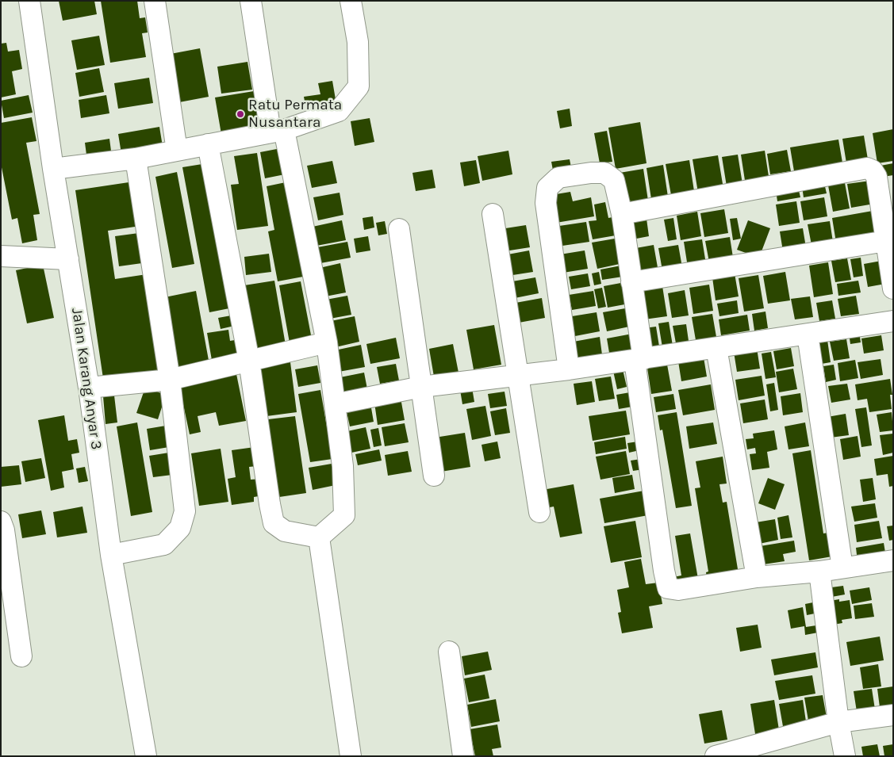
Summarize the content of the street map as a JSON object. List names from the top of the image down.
{
  "streets": {
    "street": ["Jalan Karang Anyar 3"]
  },
  "places": ["Ratu Permata Nusantara"]
}
